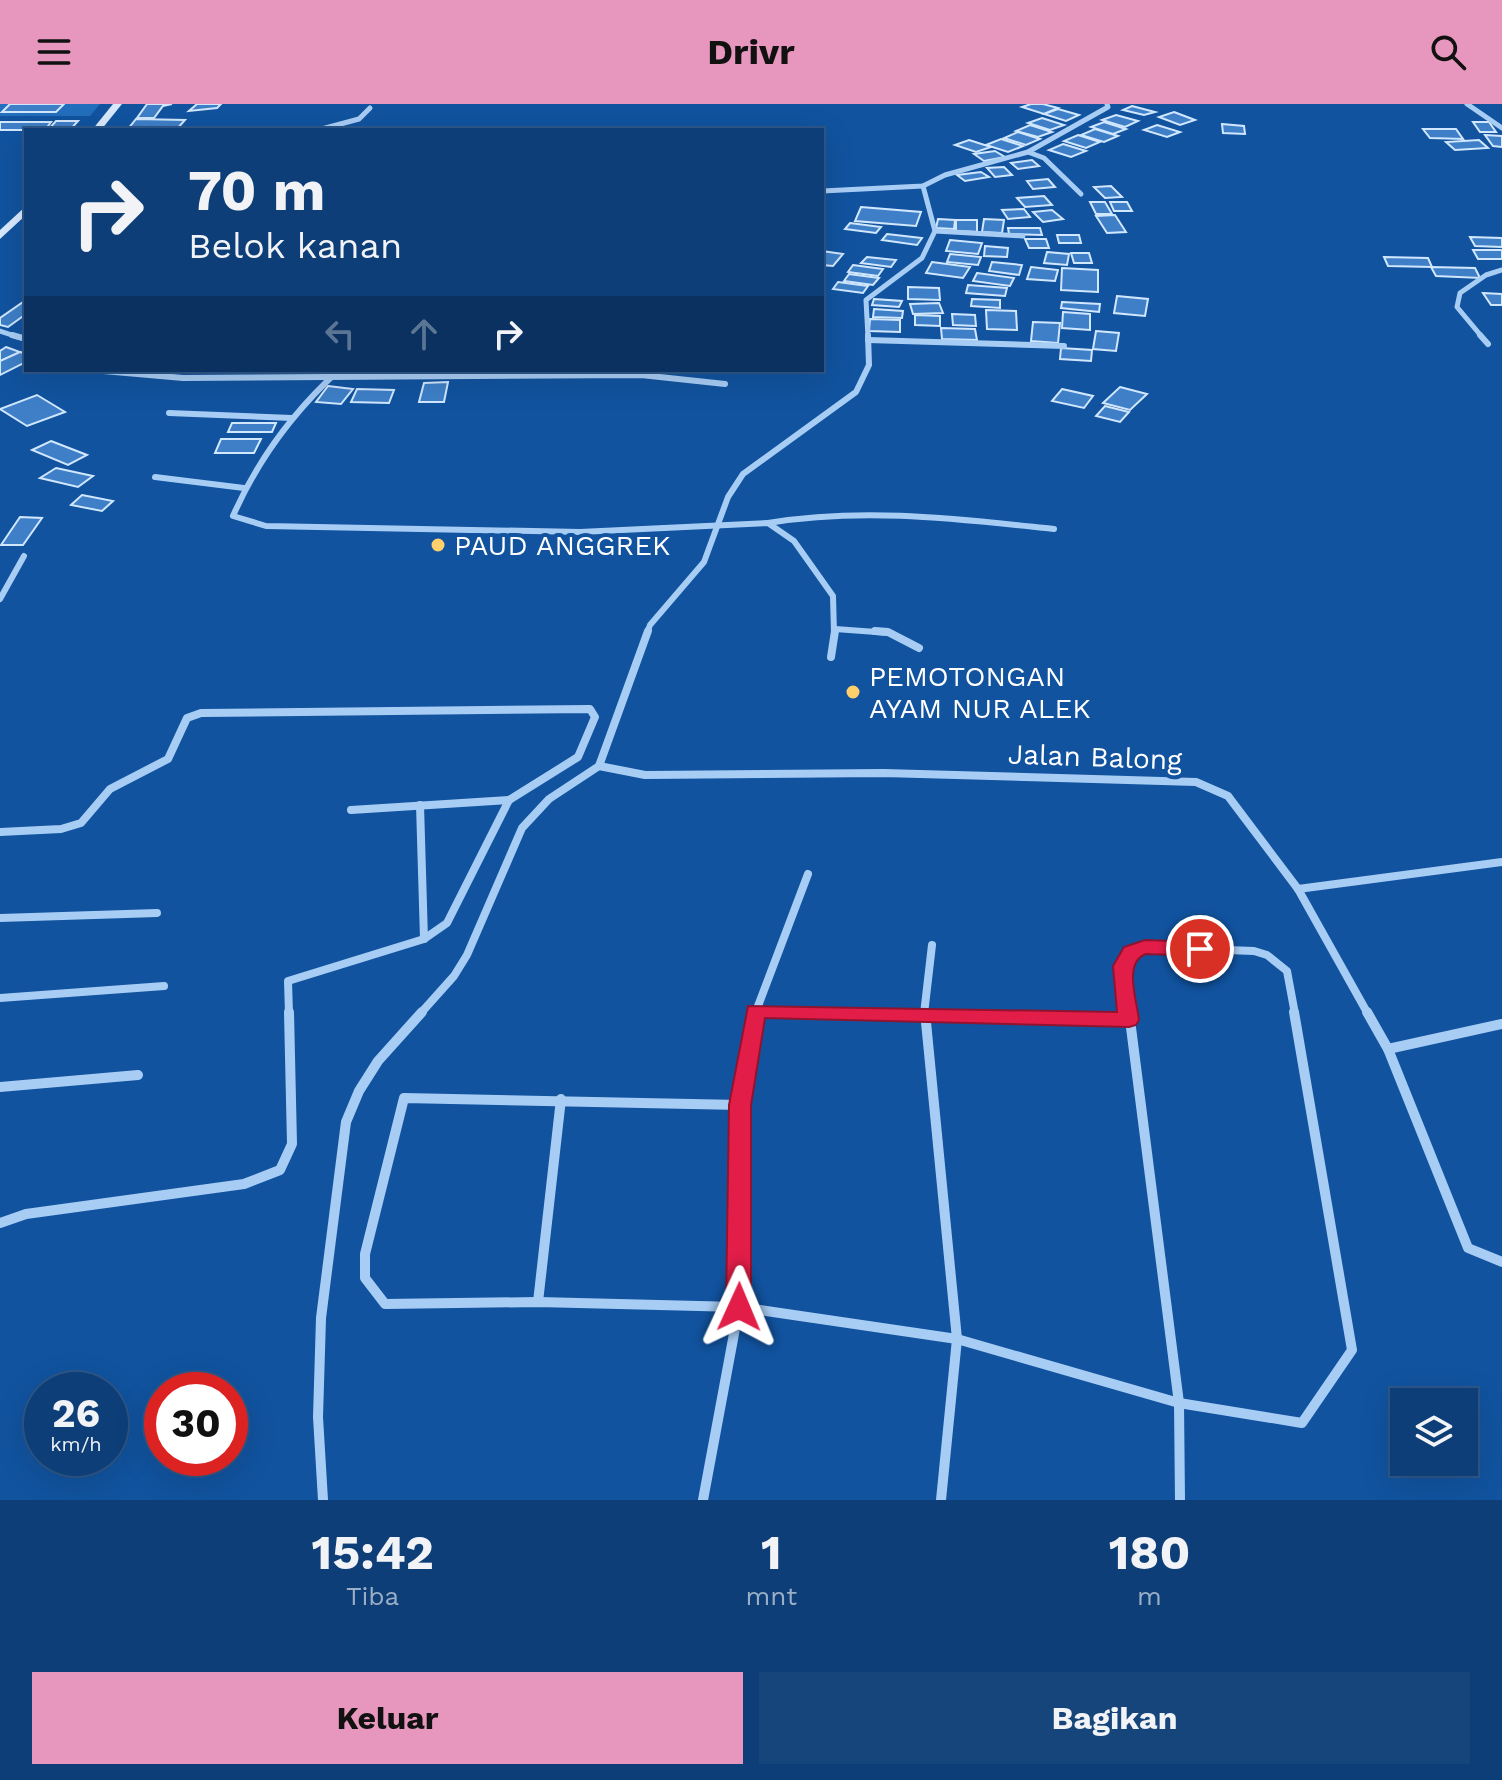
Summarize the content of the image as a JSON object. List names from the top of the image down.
{
  "streets": {
    "street": ["Jalan Balong"]
  },
  "places": ["PAUD ANGGREK", "PEMOTONGAN AYAM NUR ALEK"],
  "page": {
    "header": "Drivr",
    "turn": ["70 m", "Belok kanan"],
    "speed": "26 km/h",
    "limit": "30",
    "eta": [
      "15:42",
      "Tiba",
      "1",
      "mnt",
      "180",
      "m"
    ],
    "buttons": ["Keluar", "Bagikan"]
  }
}
